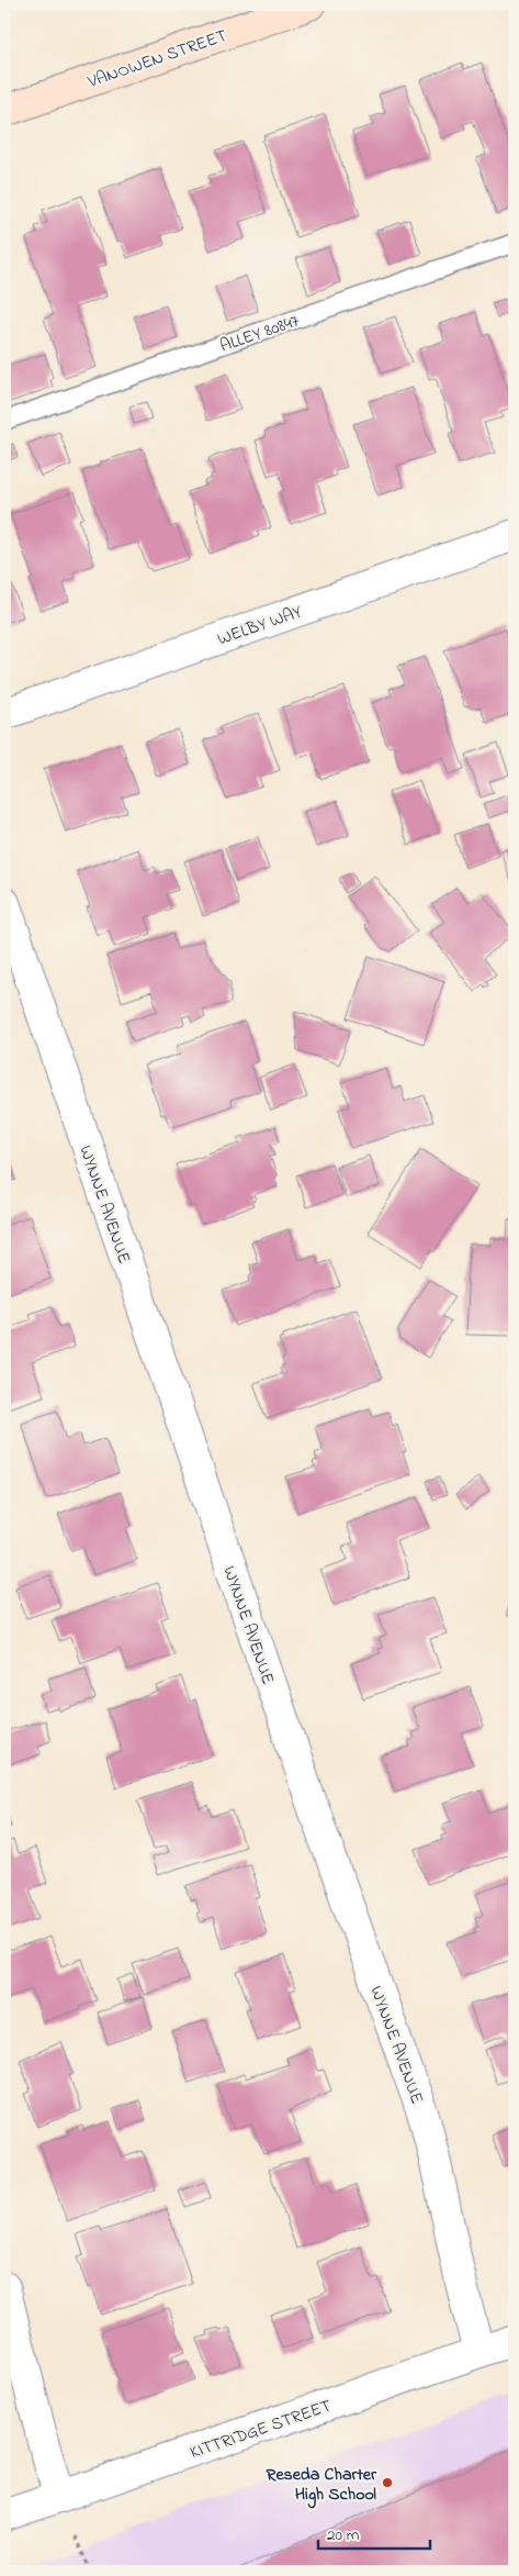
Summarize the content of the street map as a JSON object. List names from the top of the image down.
{
  "streets": {
    "main road": ["VANOWEN STREET"],
    "street": ["WELBY WAY", "WYNNE AVENUE", "KITTRIDGE STREET"],
    "lane": ["ALLEY 80847"]
  },
  "crossings": [
    ["WYNNE AVENUE", "KITTRIDGE STREET"]
  ],
  "places": ["Reseda Charter High School"],
  "scale_bar": "20 m"
}
